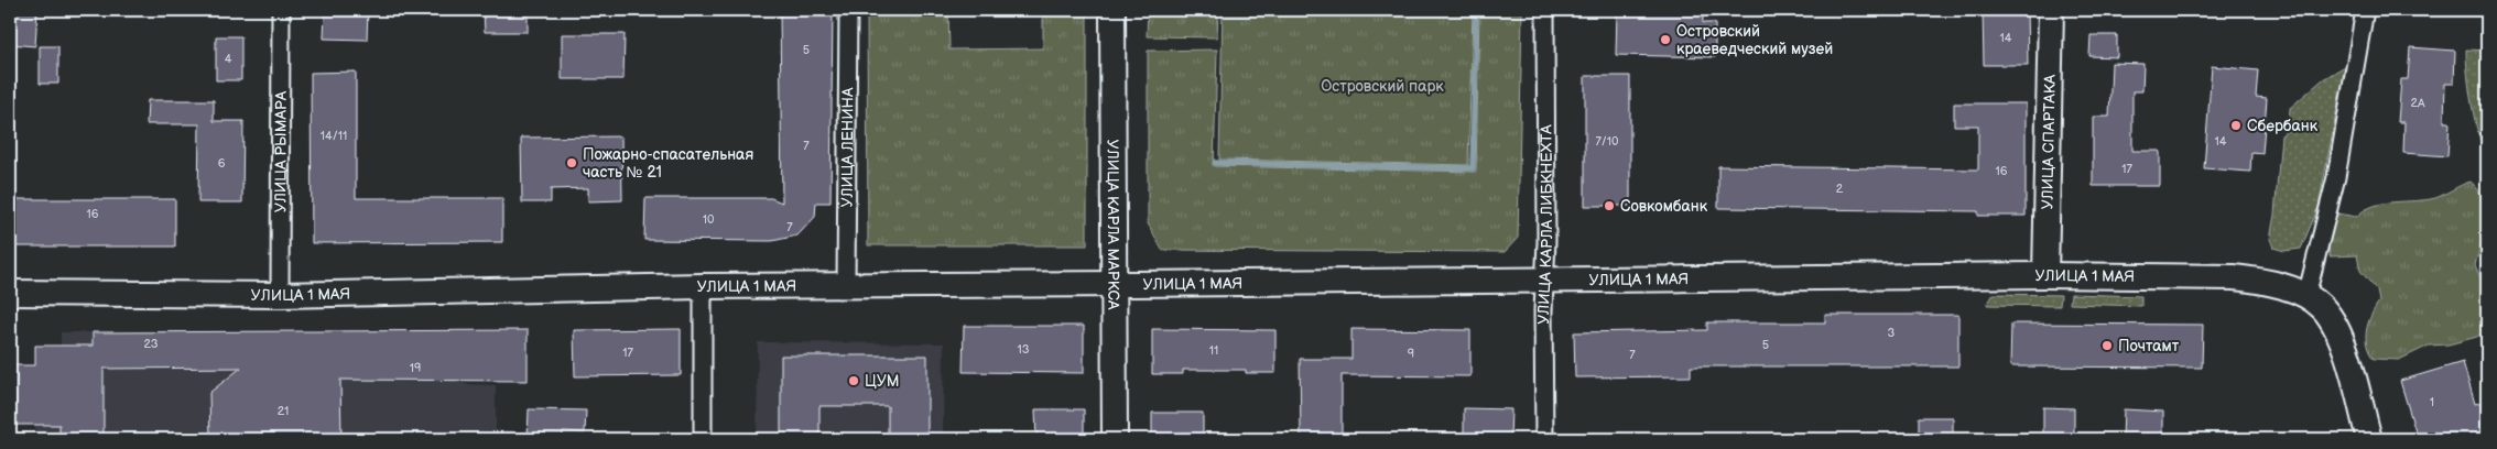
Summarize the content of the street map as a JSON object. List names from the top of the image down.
{
  "streets": {
    "street": [
      "УЛИЦА СПАРТАКА",
      "УЛИЦА ЛЕНИНА",
      "УЛИЦА РЫМАРА",
      "УЛИЦА КАРЛА МАРКСА",
      "УЛИЦА КАРЛА ЛИБКНЕХТА",
      "УЛИЦА 1 МАЯ"
    ]
  },
  "crossings": [
    ["УЛИЦА СПАРТАКА", "УЛИЦА 1 МАЯ"],
    ["УЛИЦА ЛЕНИНА", "УЛИЦА 1 МАЯ"],
    ["УЛИЦА РЫМАРА", "УЛИЦА 1 МАЯ"],
    ["УЛИЦА КАРЛА МАРКСА", "УЛИЦА 1 МАЯ"],
    ["УЛИЦА КАРЛА ЛИБКНЕХТА", "УЛИЦА 1 МАЯ"]
  ],
  "parks": ["Островский парк"],
  "places": [
    "Островский краеведческий музей",
    "Сбербанк",
    "Пожарно-спасательная часть № 21",
    "Совкомбанк",
    "Почтамт",
    "ЦУМ"
  ],
  "house_numbers": [
    "14",
    "5",
    "4",
    "2А",
    "14/11",
    "7/10",
    "14",
    "7",
    "6",
    "17",
    "16",
    "2",
    "16",
    "10",
    "7",
    "3",
    "23",
    "5",
    "13",
    "11",
    "17",
    "9",
    "7",
    "19",
    "1",
    "21"
  ]
}
